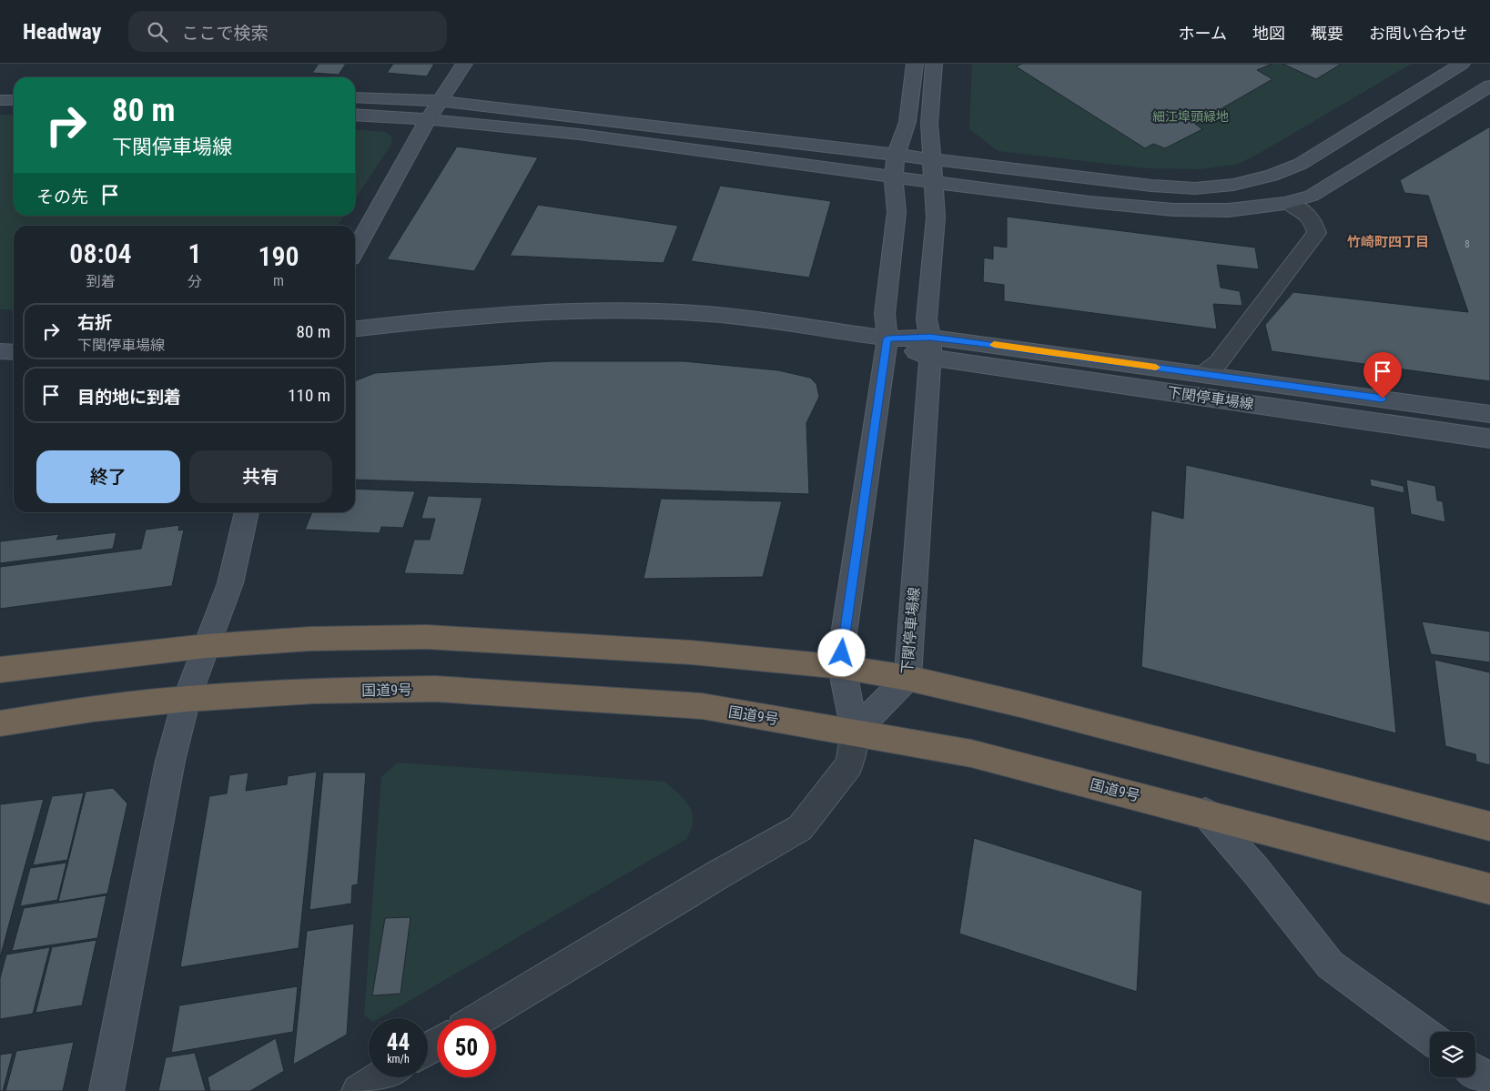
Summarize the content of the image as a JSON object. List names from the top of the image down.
{
  "streets": {
    "highway": ["国道9号"],
    "street": ["下関停車場線"]
  },
  "crossings": [
    ["下関停車場線", "国道9号"]
  ],
  "districts": ["竹崎町四丁目"],
  "parks": ["細江埠頭緑地"],
  "house_numbers": ["8"],
  "page": {
    "header": "Headway",
    "search": "ここで検索",
    "nav": [
      "ホーム",
      "地図",
      "概要",
      "お問い合わせ"
    ],
    "turn": ["80 m", "下関停車場線"],
    "then": "その先",
    "eta": [
      "08:04",
      "到着",
      "1",
      "分",
      "190",
      "m"
    ],
    "list": [
      {
        "name": "右折",
        "note": "下関停車場線",
        "value": "80 m"
      },
      {
        "name": "目的地に到着",
        "value": "110 m"
      }
    ],
    "buttons": ["終了", "共有"],
    "speed": "44 km/h",
    "limit": "50"
  }
}
